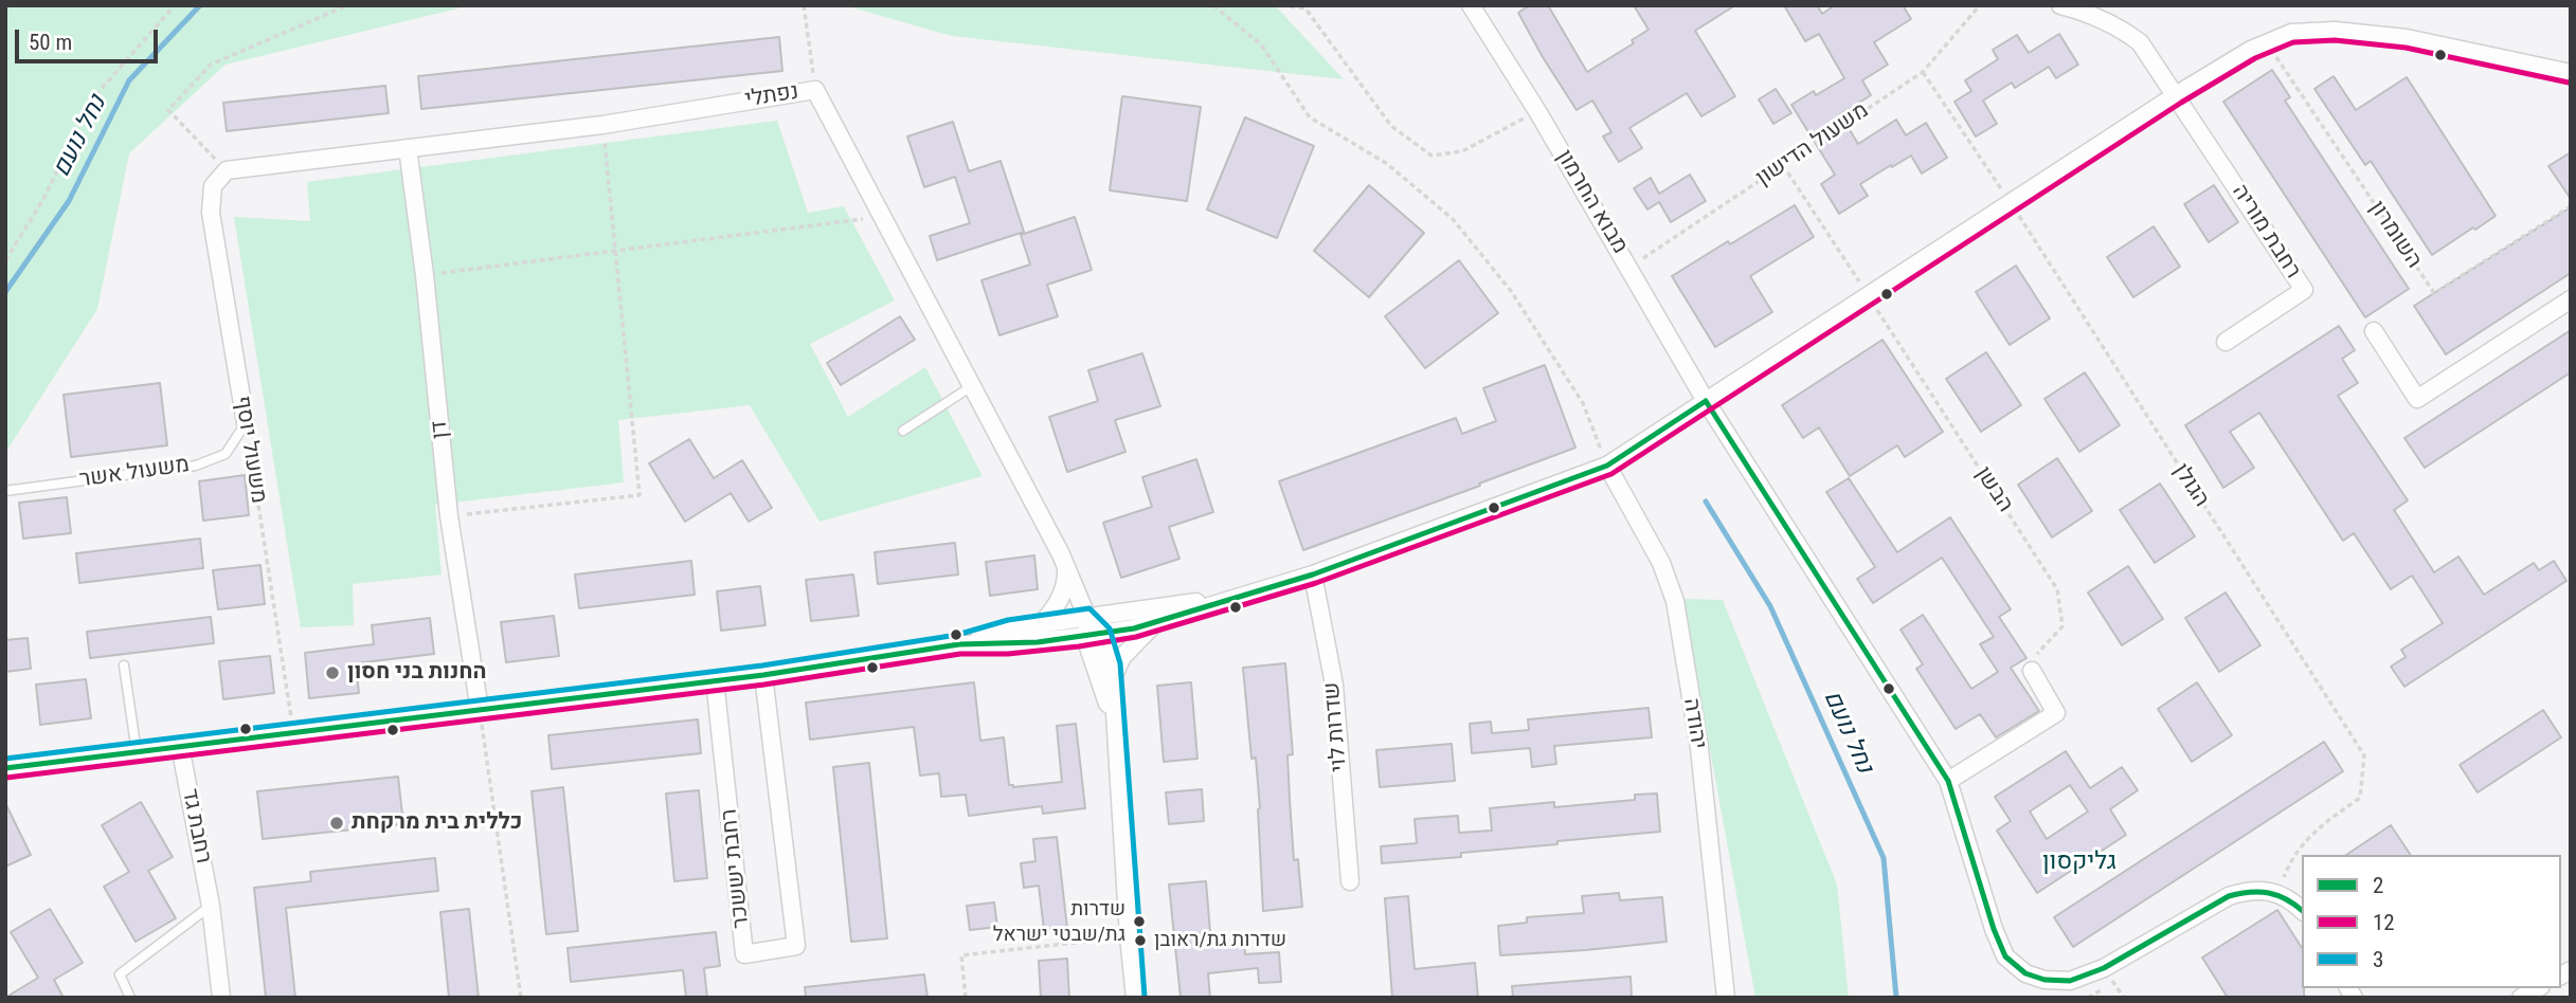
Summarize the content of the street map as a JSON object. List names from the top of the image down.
{
  "streets": {
    "street": [
      "נפתלי",
      "מבוא החרמון",
      "רחבת מוריה",
      "דן",
      "משעול יוסף",
      "יהודה",
      "שדרות לוי",
      "רחבת גד",
      "רחבת יששכר"
    ],
    "lane": ["משעול אשר"],
    "path": [
      "משעול הדישון",
      "השומרון",
      "הגולן",
      "הבשן"
    ]
  },
  "crossings": [
    ["נפתלי", "דן"],
    ["נפתלי", "משעול יוסף"],
    ["משעול הדישון", "מבוא החרמון"],
    ["משעול הדישון", "הגולן"],
    ["משעול הדישון", "הבשן"],
    ["מבוא החרמון", "הגולן"],
    ["משעול יוסף", "משעול אשר"]
  ],
  "districts": ["גליקסון"],
  "water": ["נחל נועם"],
  "places": [
    "החנות בני חסון",
    "כללית בית מרקחת",
    "שדרות גת/שבטי ישראל",
    "שדרות גת/ראובן"
  ],
  "lines": ["transit line 12", "transit line 2", "transit line 3"],
  "legend": ["2", "12", "3"],
  "scale_bar": "50 m"
}
